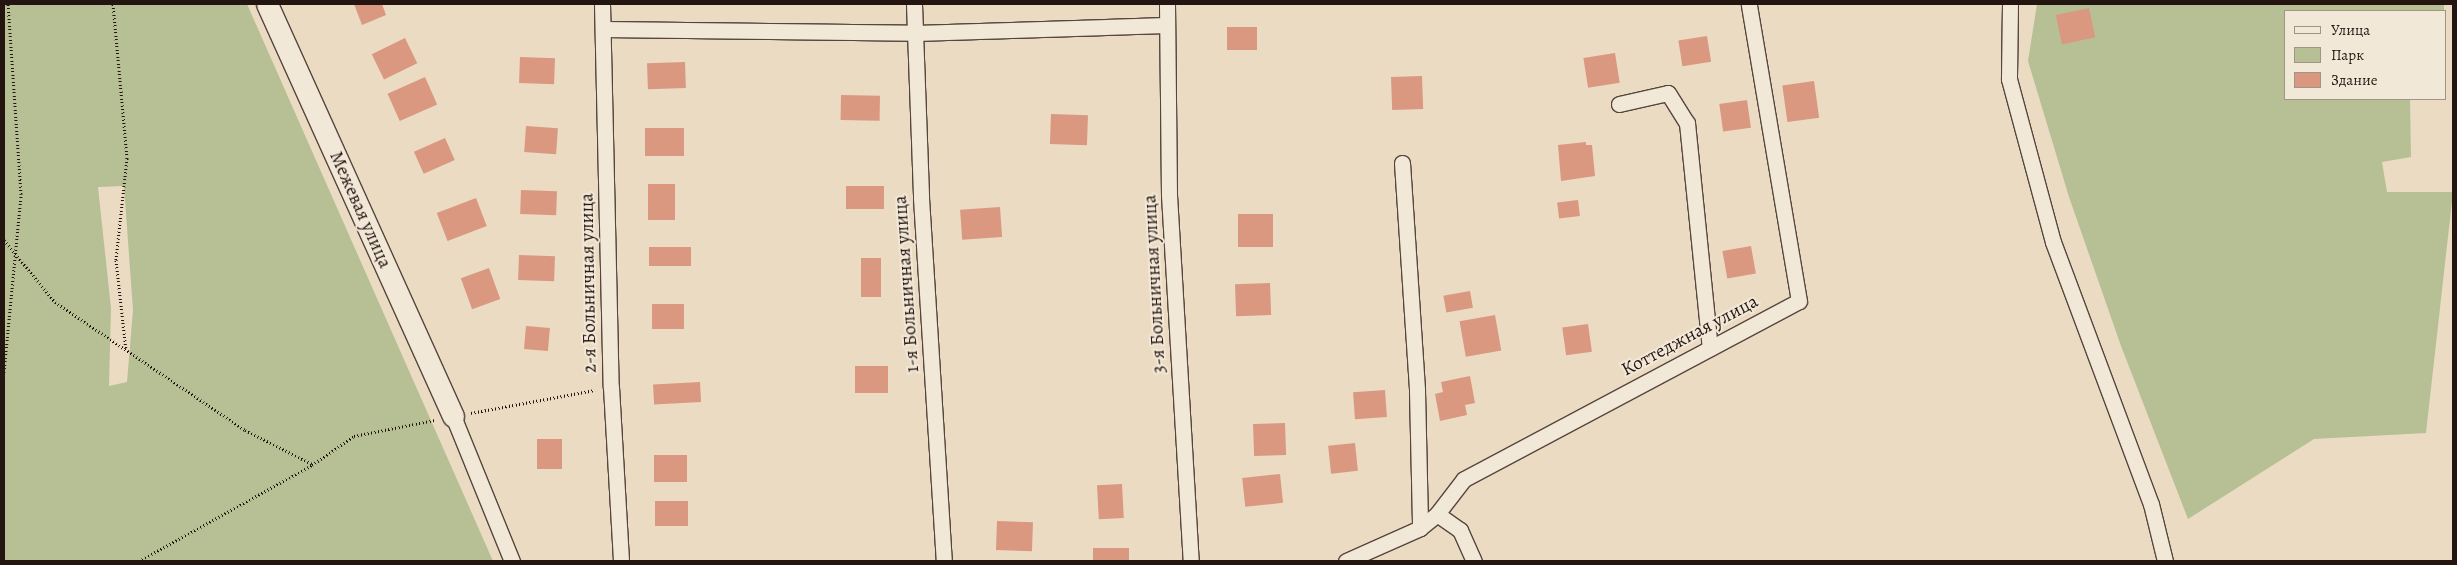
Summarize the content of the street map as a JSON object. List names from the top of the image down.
{
  "streets": {
    "street": [
      "Межевая улица",
      "2-я Больничная улица",
      "1-я Больничная улица",
      "3-я Больничная улица",
      "Коттеджная улица"
    ]
  },
  "legend": ["Улица", "Парк", "Здание"]
}
